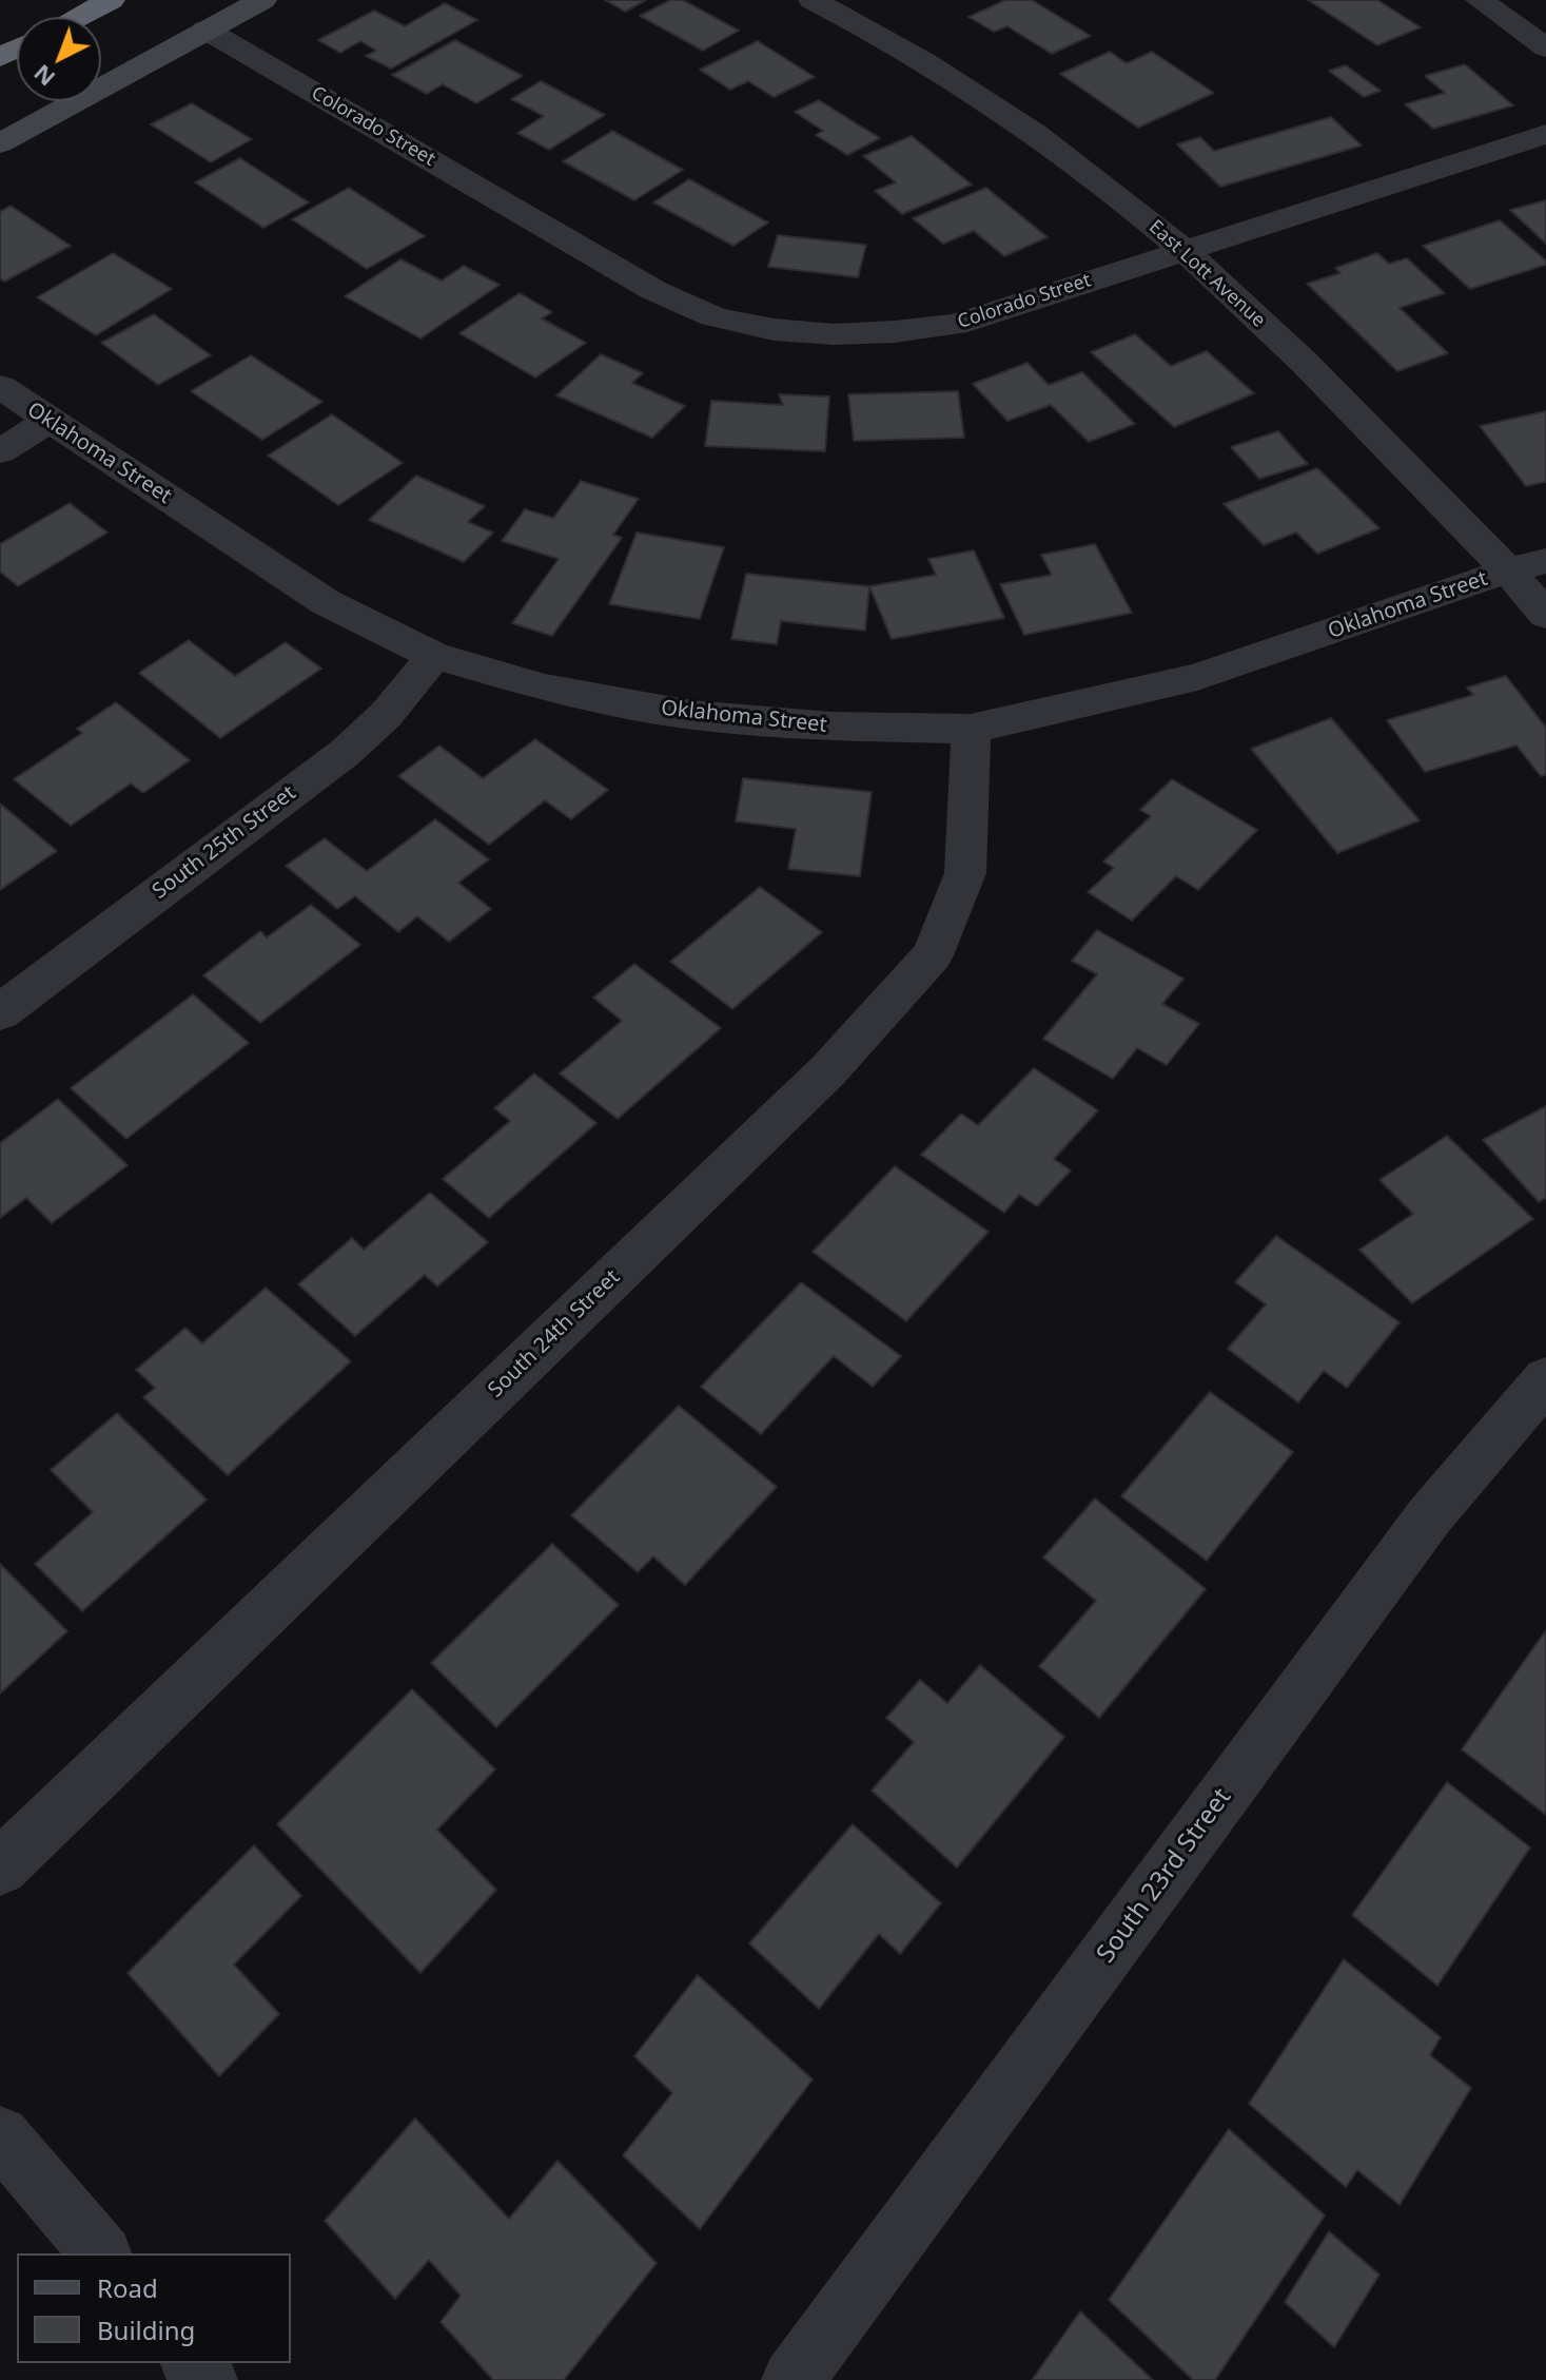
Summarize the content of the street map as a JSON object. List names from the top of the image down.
{
  "streets": {
    "street": [
      "Colorado Street",
      "East Lott Avenue",
      "Oklahoma Street",
      "South 25th Street",
      "South 24th Street",
      "South 23rd Street"
    ]
  },
  "crossings": [
    ["Colorado Street", "East Lott Avenue"],
    ["East Lott Avenue", "Oklahoma Street"],
    ["Oklahoma Street", "South 25th Street"],
    ["Oklahoma Street", "South 24th Street"]
  ],
  "legend": ["Road", "Building"],
  "north": "bottom left"
}
